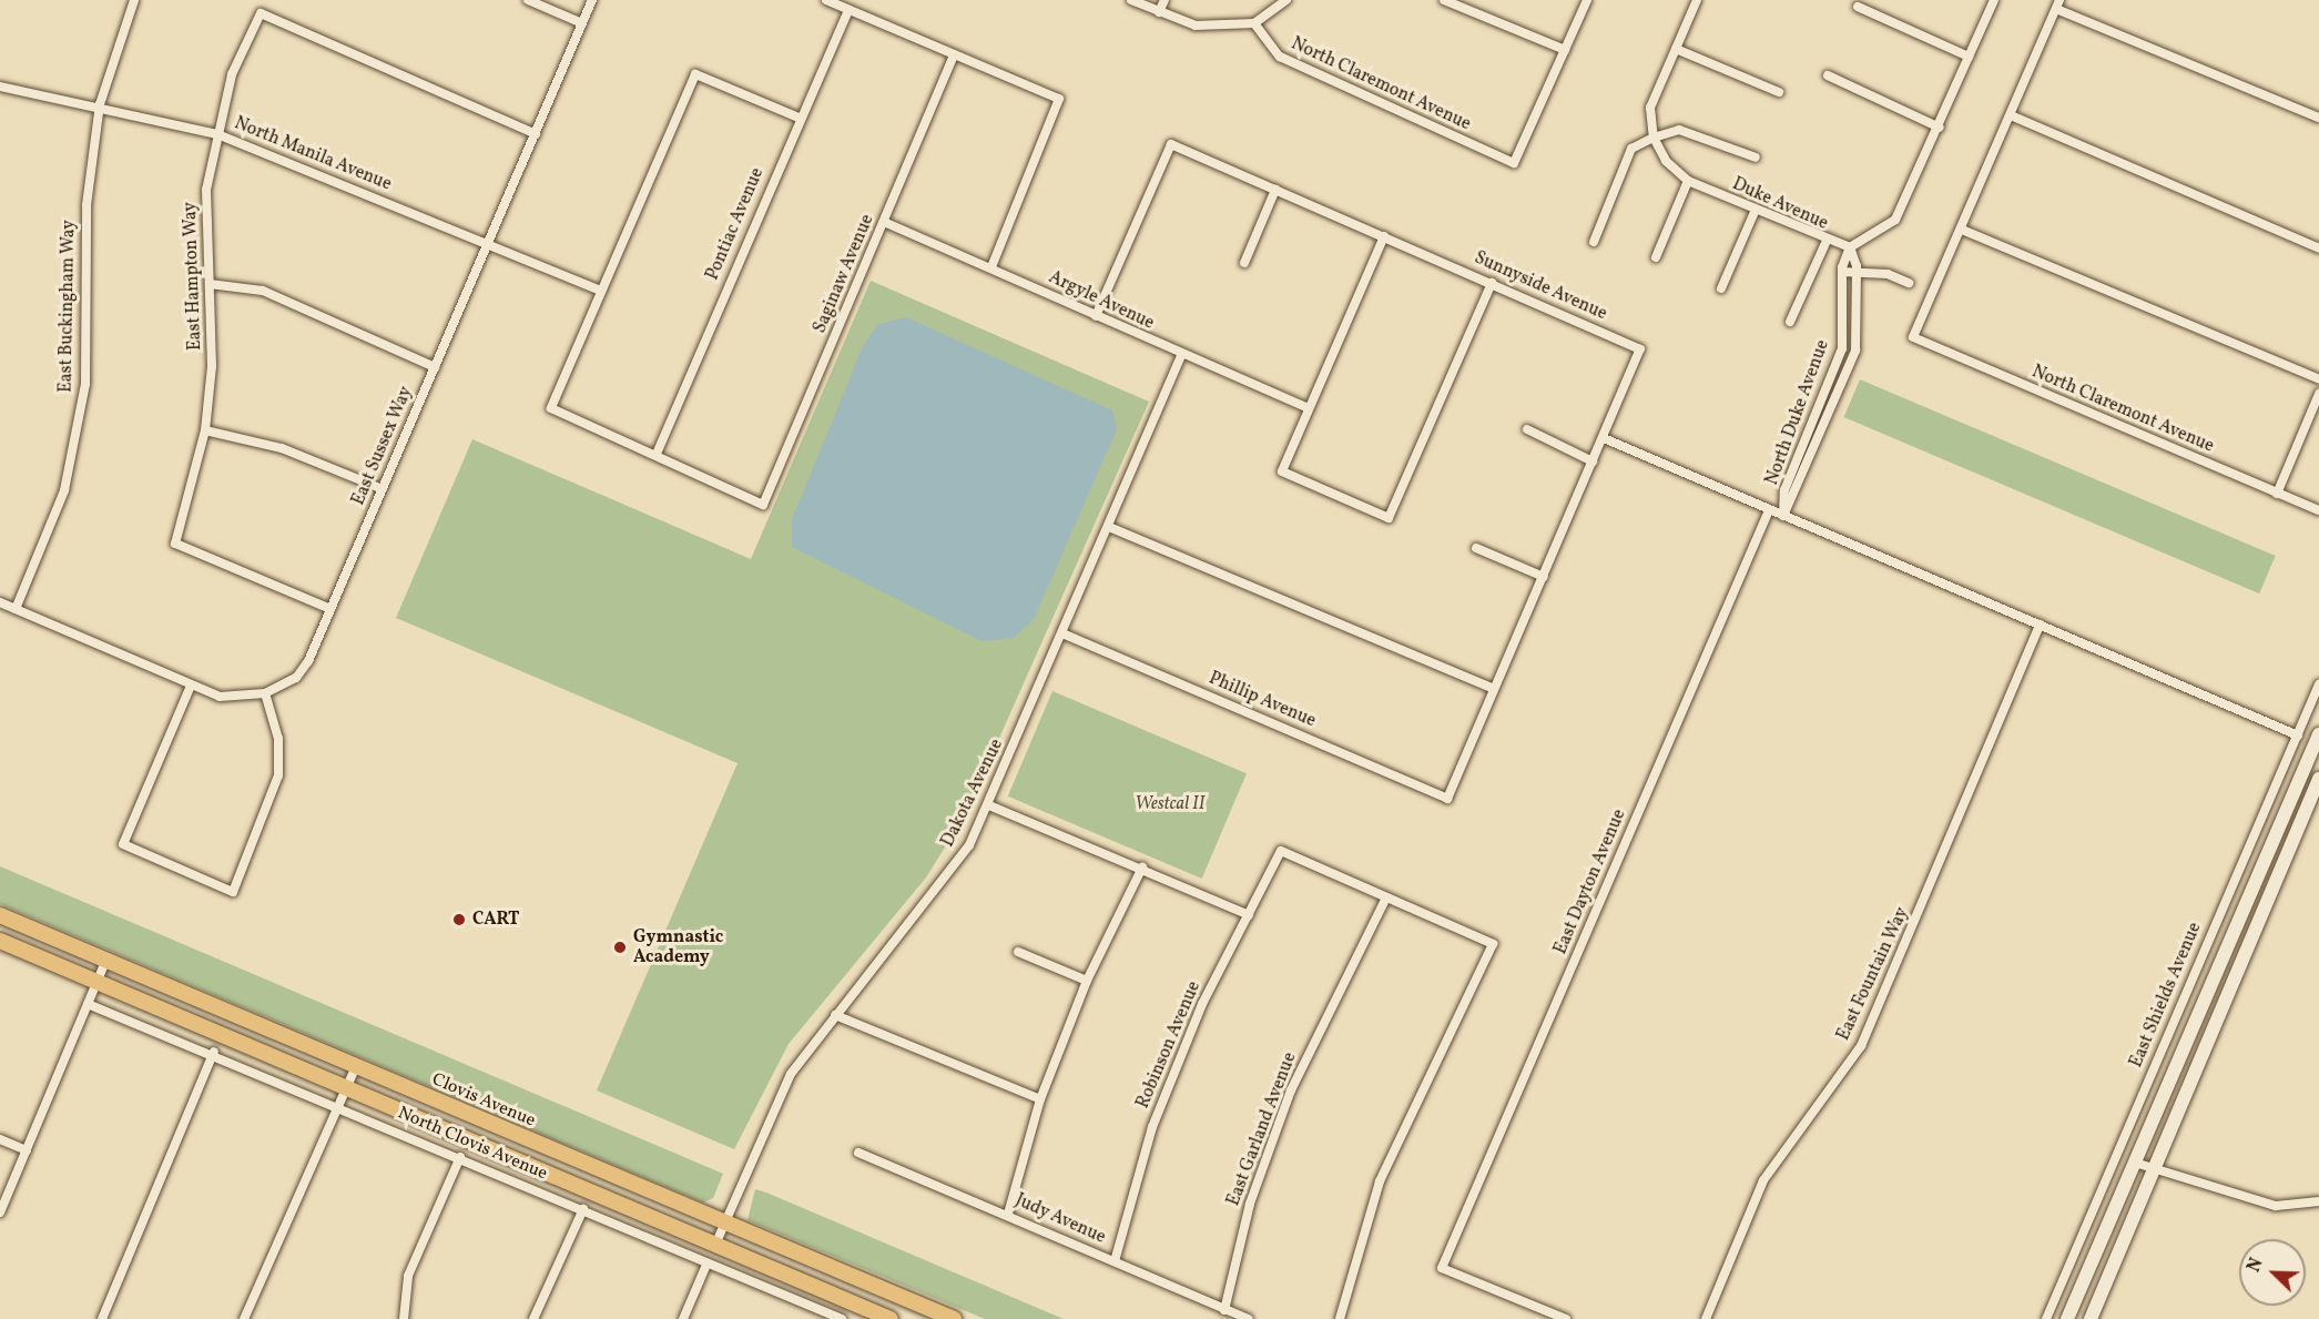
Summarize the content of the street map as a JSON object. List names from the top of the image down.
{
  "streets": {
    "main road": ["East Shields Avenue", "Clovis Avenue"],
    "street": [
      "North Claremont Avenue",
      "North Manila Avenue",
      "Duke Avenue",
      "Pontiac Avenue",
      "Saginaw Avenue",
      "East Hampton Way",
      "Sunnyside Avenue",
      "Argyle Avenue",
      "East Buckingham Way",
      "North Duke Avenue",
      "East Sussex Way",
      "Phillip Avenue",
      "Dakota Avenue",
      "East Dayton Avenue",
      "East Fountain Way",
      "Robinson Avenue",
      "East Garland Avenue",
      "North Clovis Avenue",
      "Judy Avenue"
    ]
  },
  "crossings": [
    ["North Manila Avenue", "East Hampton Way"],
    ["North Manila Avenue", "East Buckingham Way"],
    ["North Manila Avenue", "East Sussex Way"],
    ["Duke Avenue", "North Duke Avenue"],
    ["Pontiac Avenue", "Saginaw Avenue"],
    ["Saginaw Avenue", "Argyle Avenue"],
    ["East Hampton Way", "East Sussex Way"],
    ["Sunnyside Avenue", "Argyle Avenue"],
    ["Argyle Avenue", "Dakota Avenue"],
    ["North Duke Avenue", "East Dayton Avenue"],
    ["North Duke Avenue", "East Fountain Way"],
    ["North Duke Avenue", "East Shields Avenue"],
    ["Phillip Avenue", "Dakota Avenue"],
    ["Dakota Avenue", "Clovis Avenue"],
    ["Robinson Avenue", "East Garland Avenue"],
    ["Robinson Avenue", "Judy Avenue"],
    ["East Garland Avenue", "Judy Avenue"]
  ],
  "parks": ["Westcal II"],
  "places": ["CART", "Gymnastic Academy"],
  "north": "top left"
}
